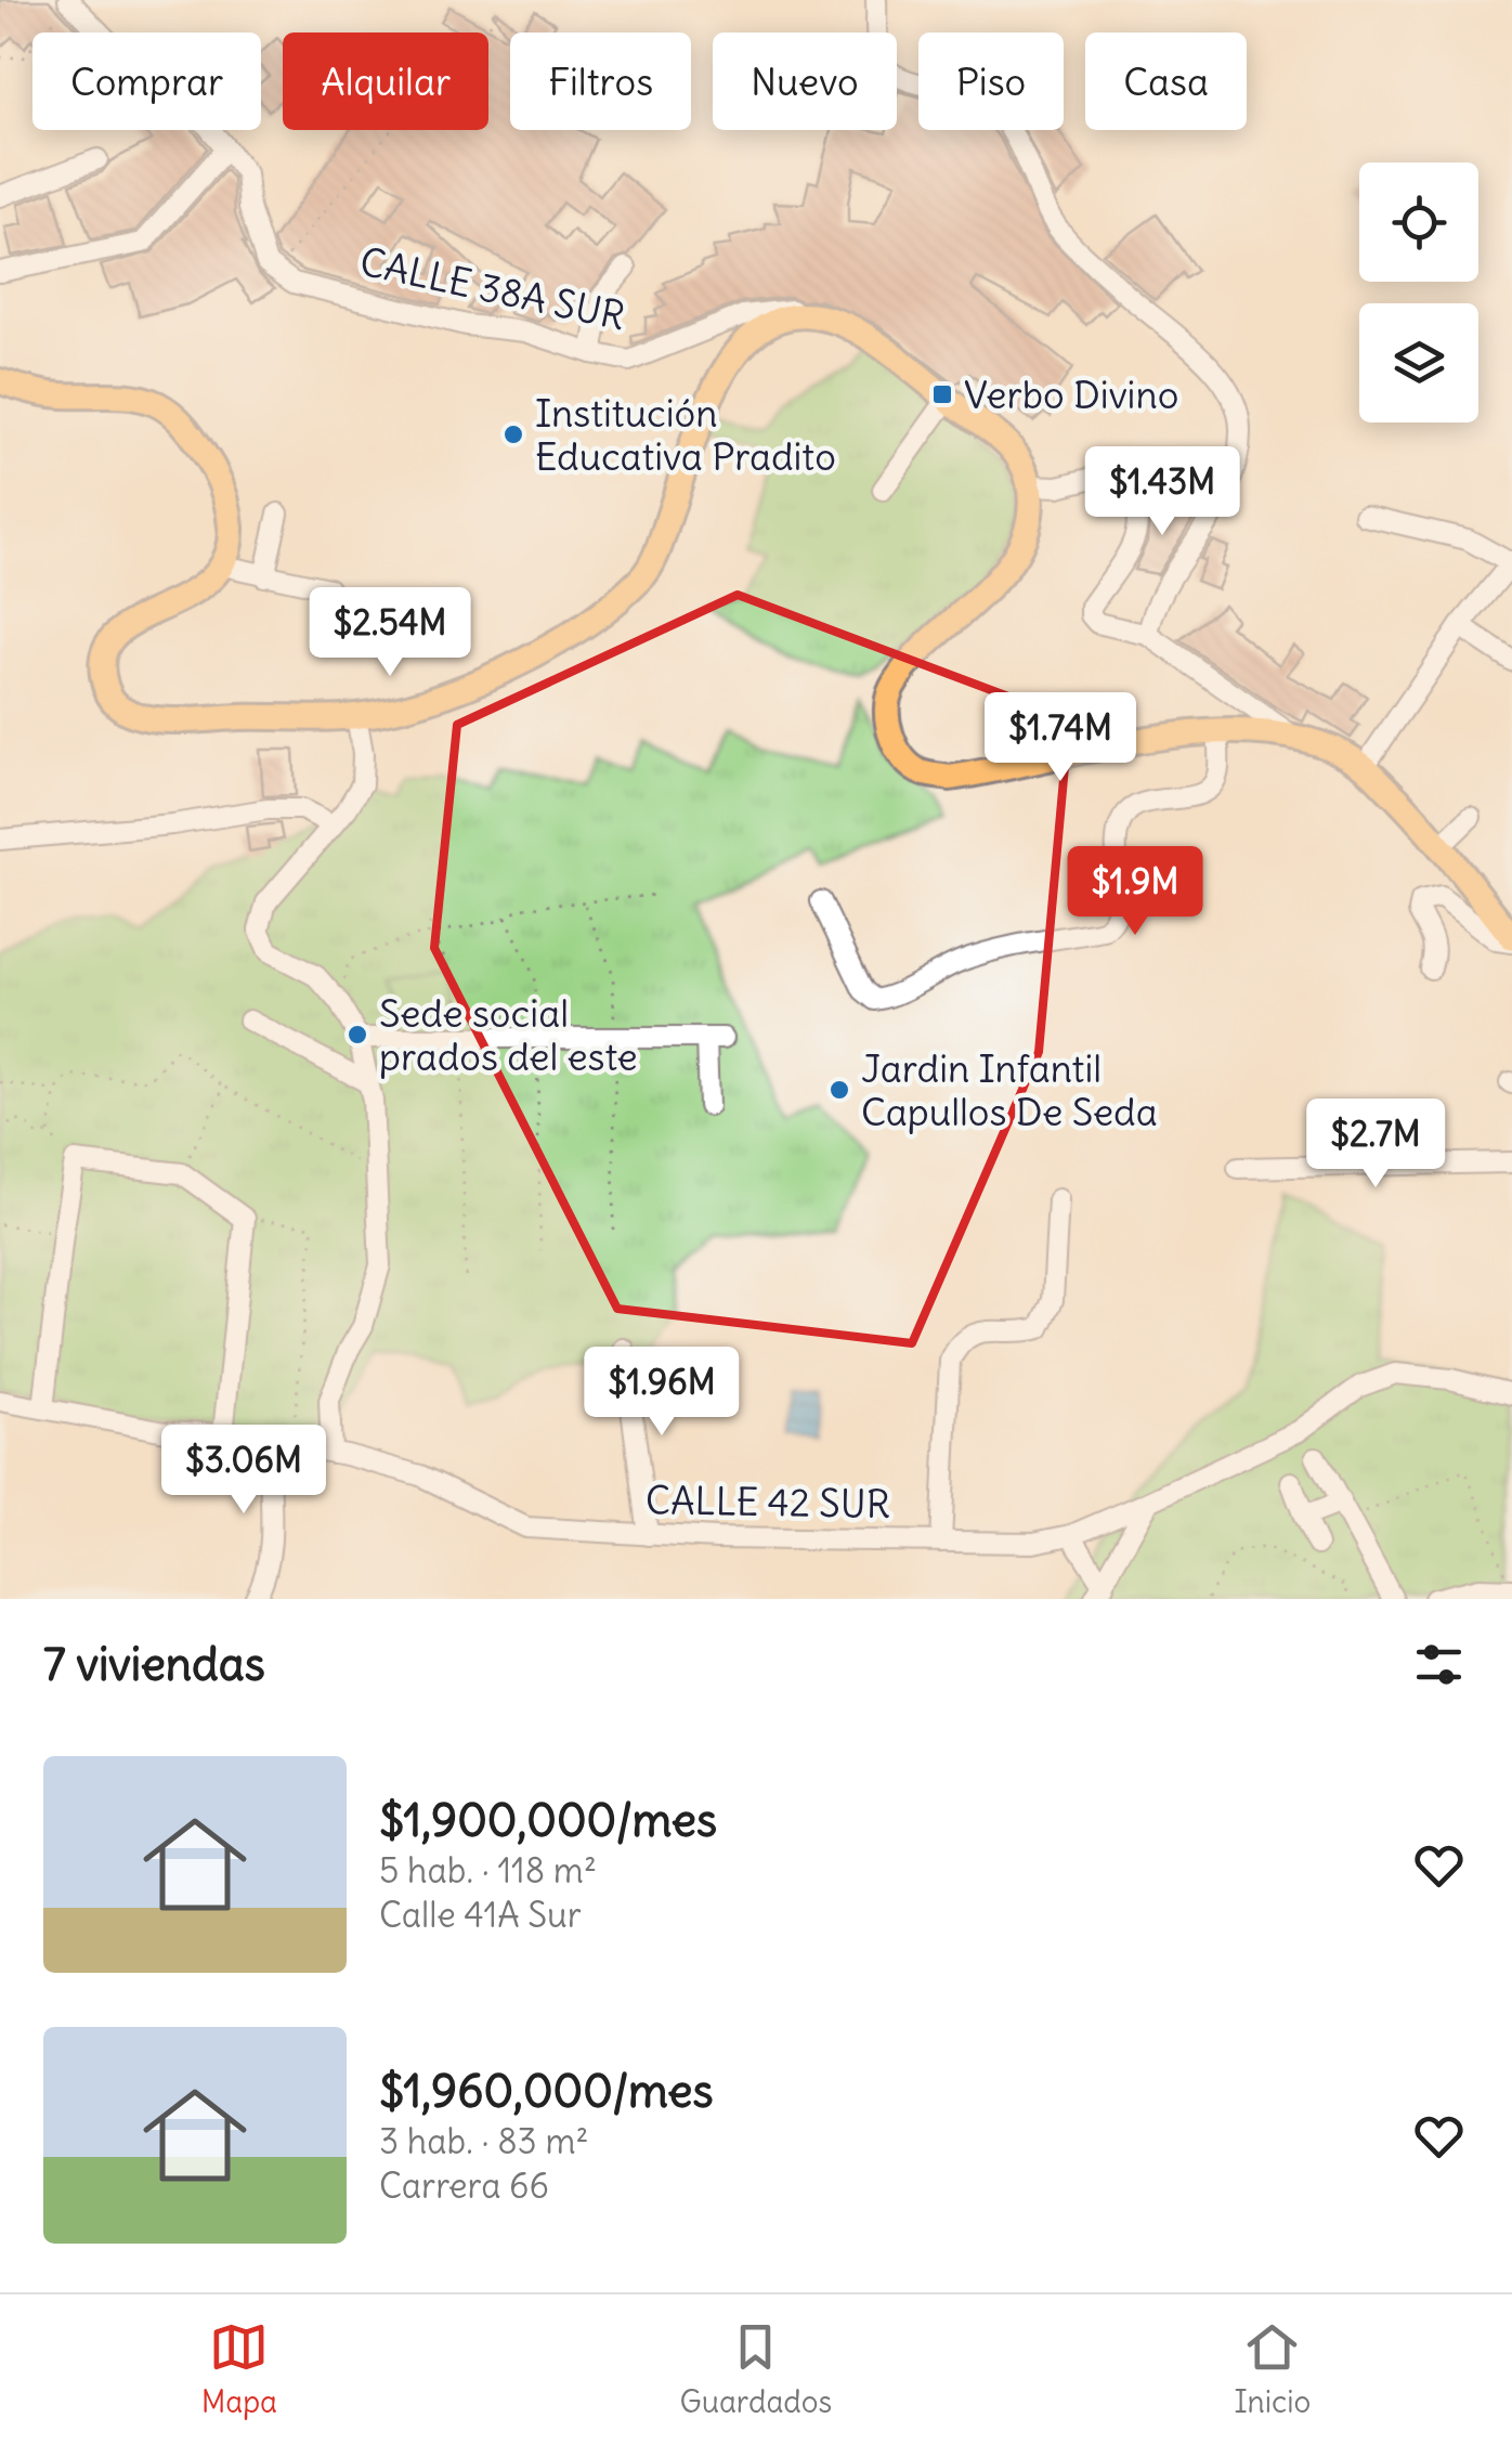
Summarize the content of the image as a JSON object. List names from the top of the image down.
{
  "streets": {
    "main road": ["CALLE 38A SUR"],
    "street": ["CALLE 42 SUR"]
  },
  "places": {
    "transit": ["Verbo Divino"],
    "other": ["Institución Educativa Pradito", "Sede social prados del este", "Jardin Infantil Capullos De Seda"]
  },
  "page": {
    "chip": [
      "Comprar",
      "Alquilar",
      "Filtros",
      "Nuevo",
      "Piso",
      "Casa"
    ],
    "price": [
      "$1.43M",
      "$2.54M",
      "$1.74M",
      "$1.9M",
      "$2.7M",
      "$1.96M",
      "$3.06M"
    ],
    "heading": "7 viviendas",
    "list": [
      {
        "name": "$1,900,000/mes",
        "note": "5 hab. · 118 m² · Calle 41A Sur"
      },
      {
        "name": "$1,960,000/mes",
        "note": "3 hab. · 83 m² · Carrera 66"
      }
    ],
    "tabs": ["Mapa", "Guardados", "Inicio"]
  }
}
